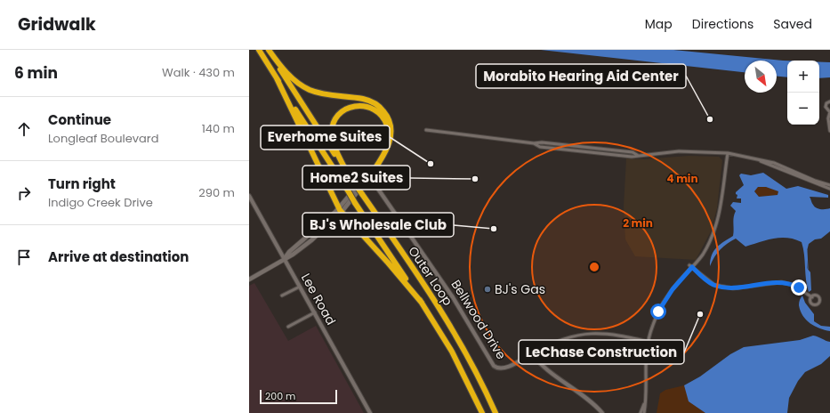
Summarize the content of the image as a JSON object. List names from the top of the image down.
{
  "streets": {
    "highway": ["Outer Loop"],
    "street": ["Lee Road", "Bellwood Drive"]
  },
  "places": [
    "Morabito Hearing Aid Center",
    "Everhome Suites",
    "Home2 Suites",
    "BJ's Wholesale Club",
    "BJ's Gas",
    "LeChase Construction"
  ],
  "scale_bar": "200 m",
  "north": "bottom right",
  "page": {
    "header": "Gridwalk",
    "nav": ["Map", "Directions", "Saved"],
    "heading": ["6 min", "Walk · 430 m"],
    "map_buttons": ["+", "−"],
    "list": [
      ["Continue", "Longleaf Boulevard", "140 m"],
      ["Turn right", "Indigo Creek Drive", "290 m"],
      "Arrive at destination"
    ],
    "scale": "200 m"
  },
  "rings": ["4 min", "2 min"]
}
